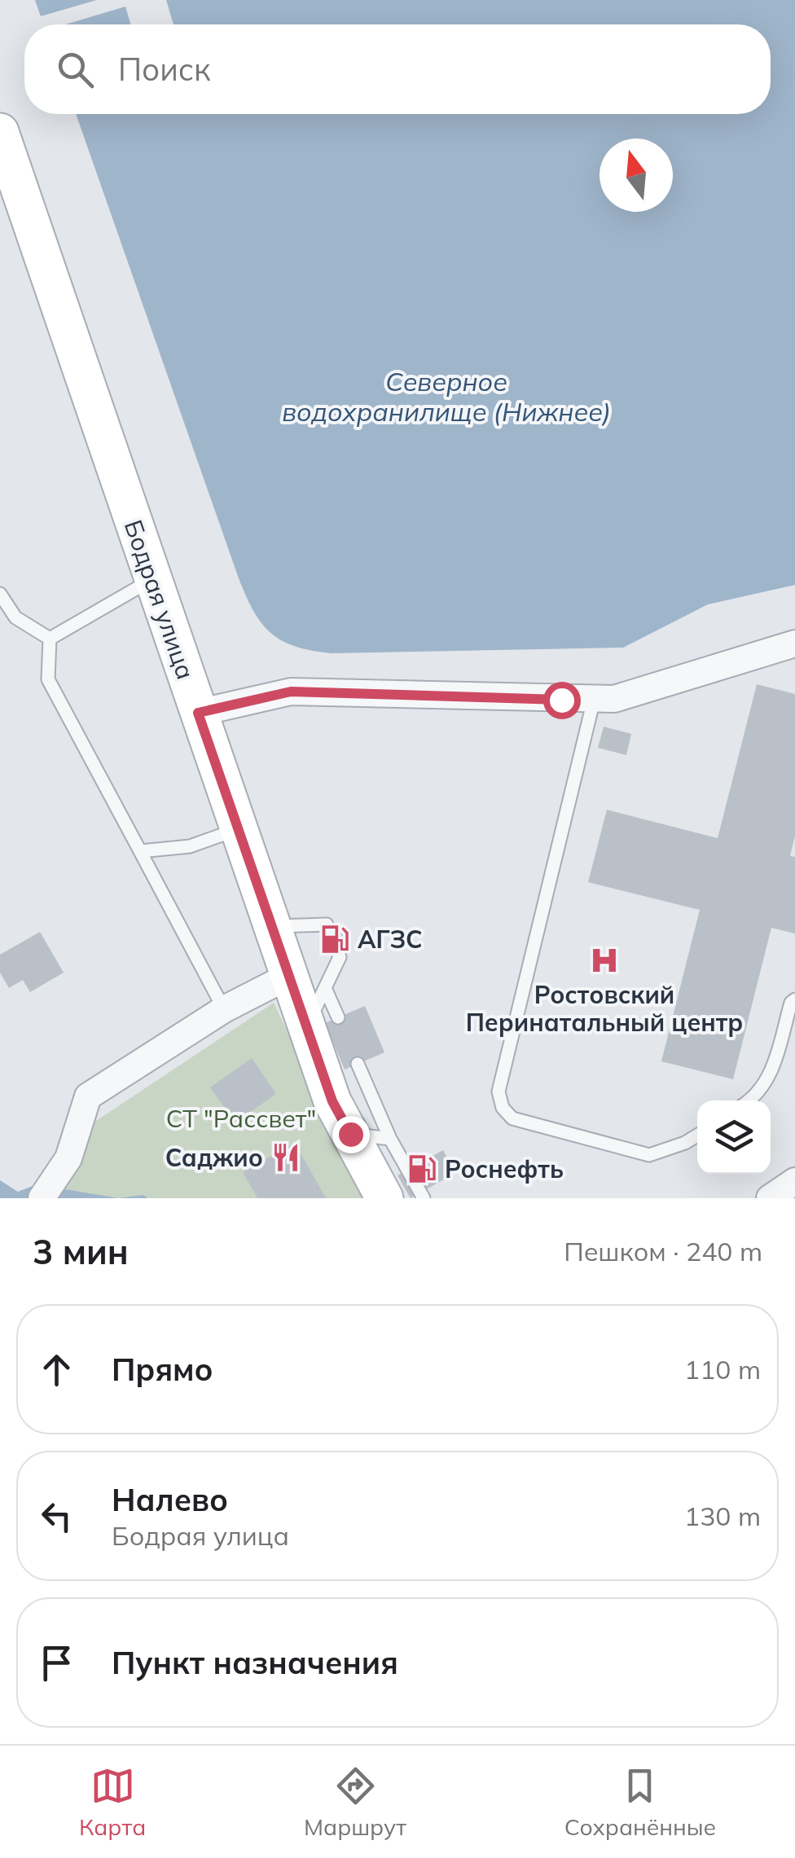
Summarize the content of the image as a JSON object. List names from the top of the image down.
{
  "streets": {
    "main road": ["Бодрая улица"]
  },
  "water": ["Северное водохранилище (Нижнее)"],
  "parks": ["СТ \"Рассвет\""],
  "places": {
    "fuel station": ["АГЗС", "Роснефть"],
    "hospital": ["Ростовский Перинатальный центр"],
    "restaurant": ["Саджио"]
  },
  "north": "top",
  "page": {
    "search": "Поиск",
    "heading": ["3 мин", "Пешком · 240 m"],
    "list": [
      ["Прямо", "110 m"],
      ["Налево", "Бодрая улица", "130 m"],
      "Пункт назначения"
    ],
    "nav": ["Карта", "Маршрут", "Сохранённые"]
  }
}
